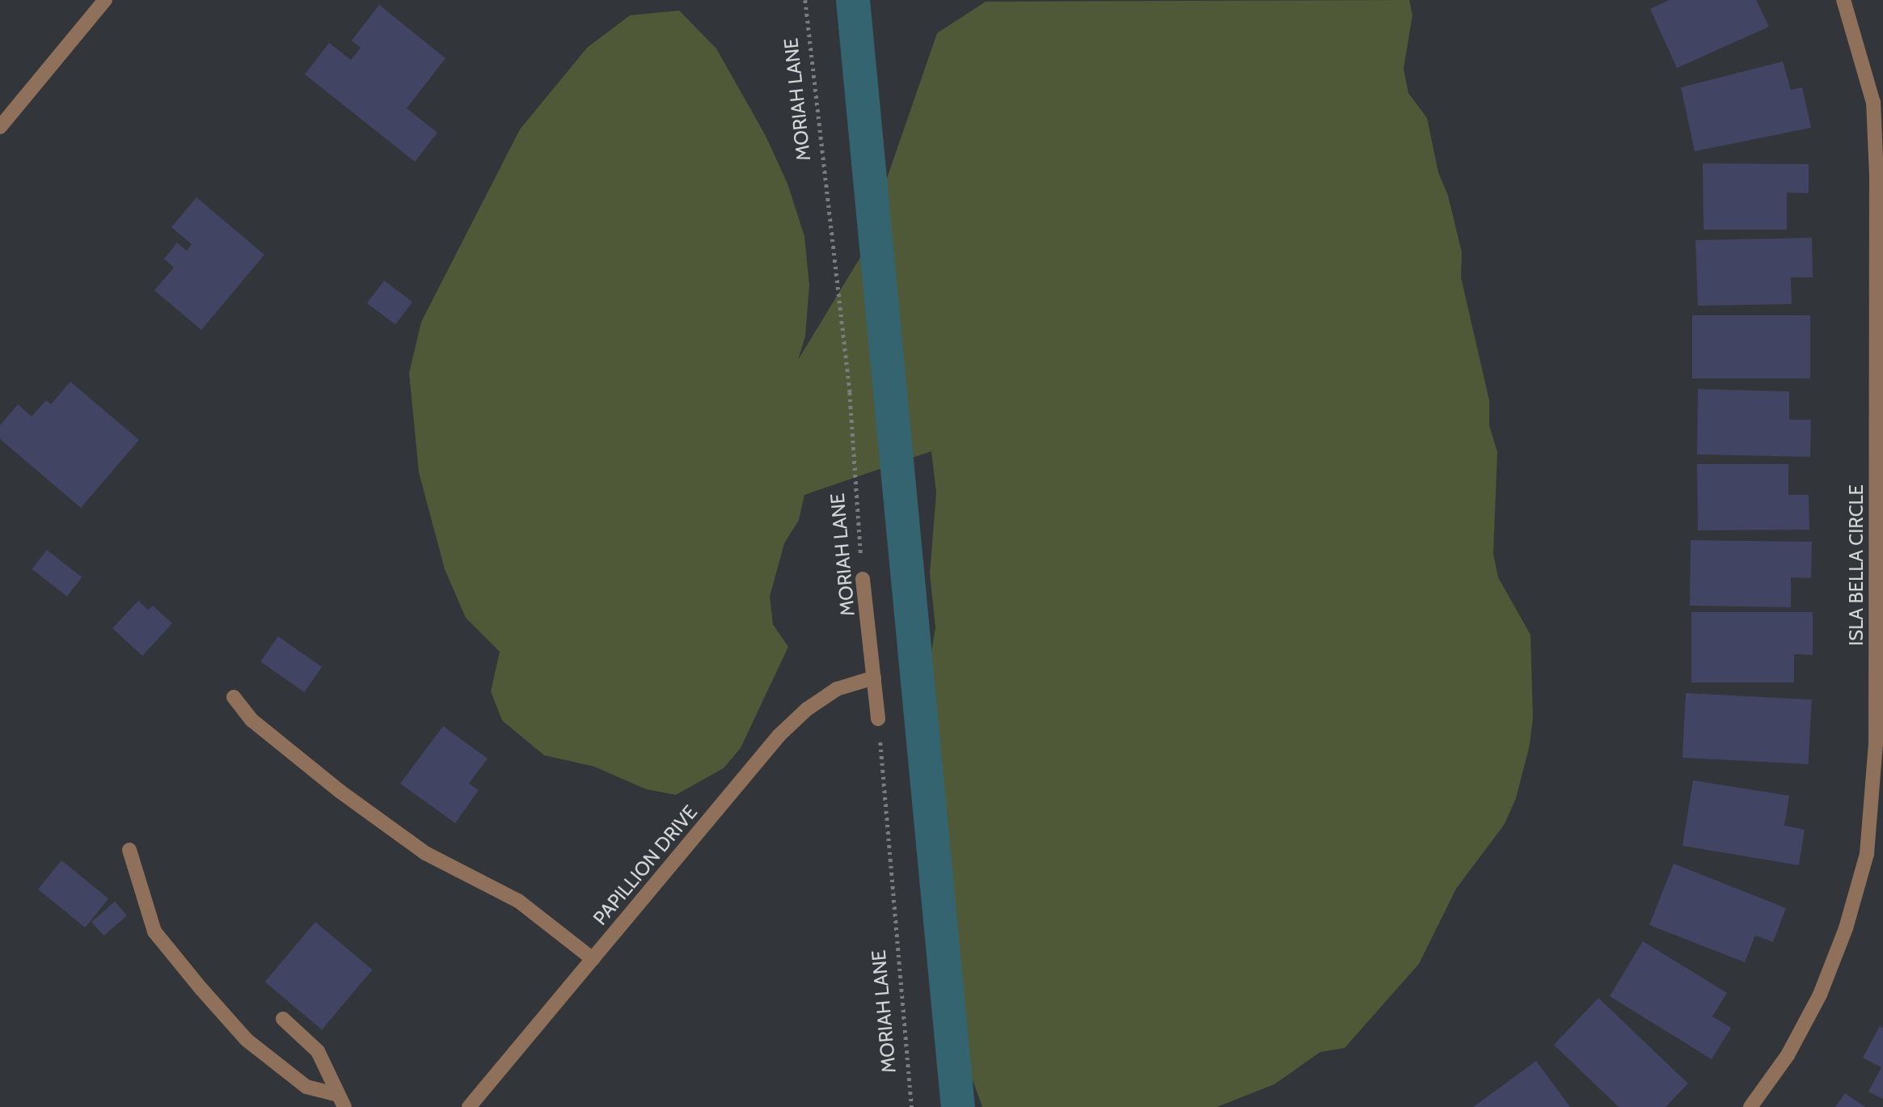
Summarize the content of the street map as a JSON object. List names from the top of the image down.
{
  "streets": {
    "street": ["MORIAH LANE", "ISLA BELLA CIRCLE", "PAPILLION DRIVE"]
  },
  "crossings": [
    ["MORIAH LANE", "PAPILLION DRIVE"]
  ]
}
